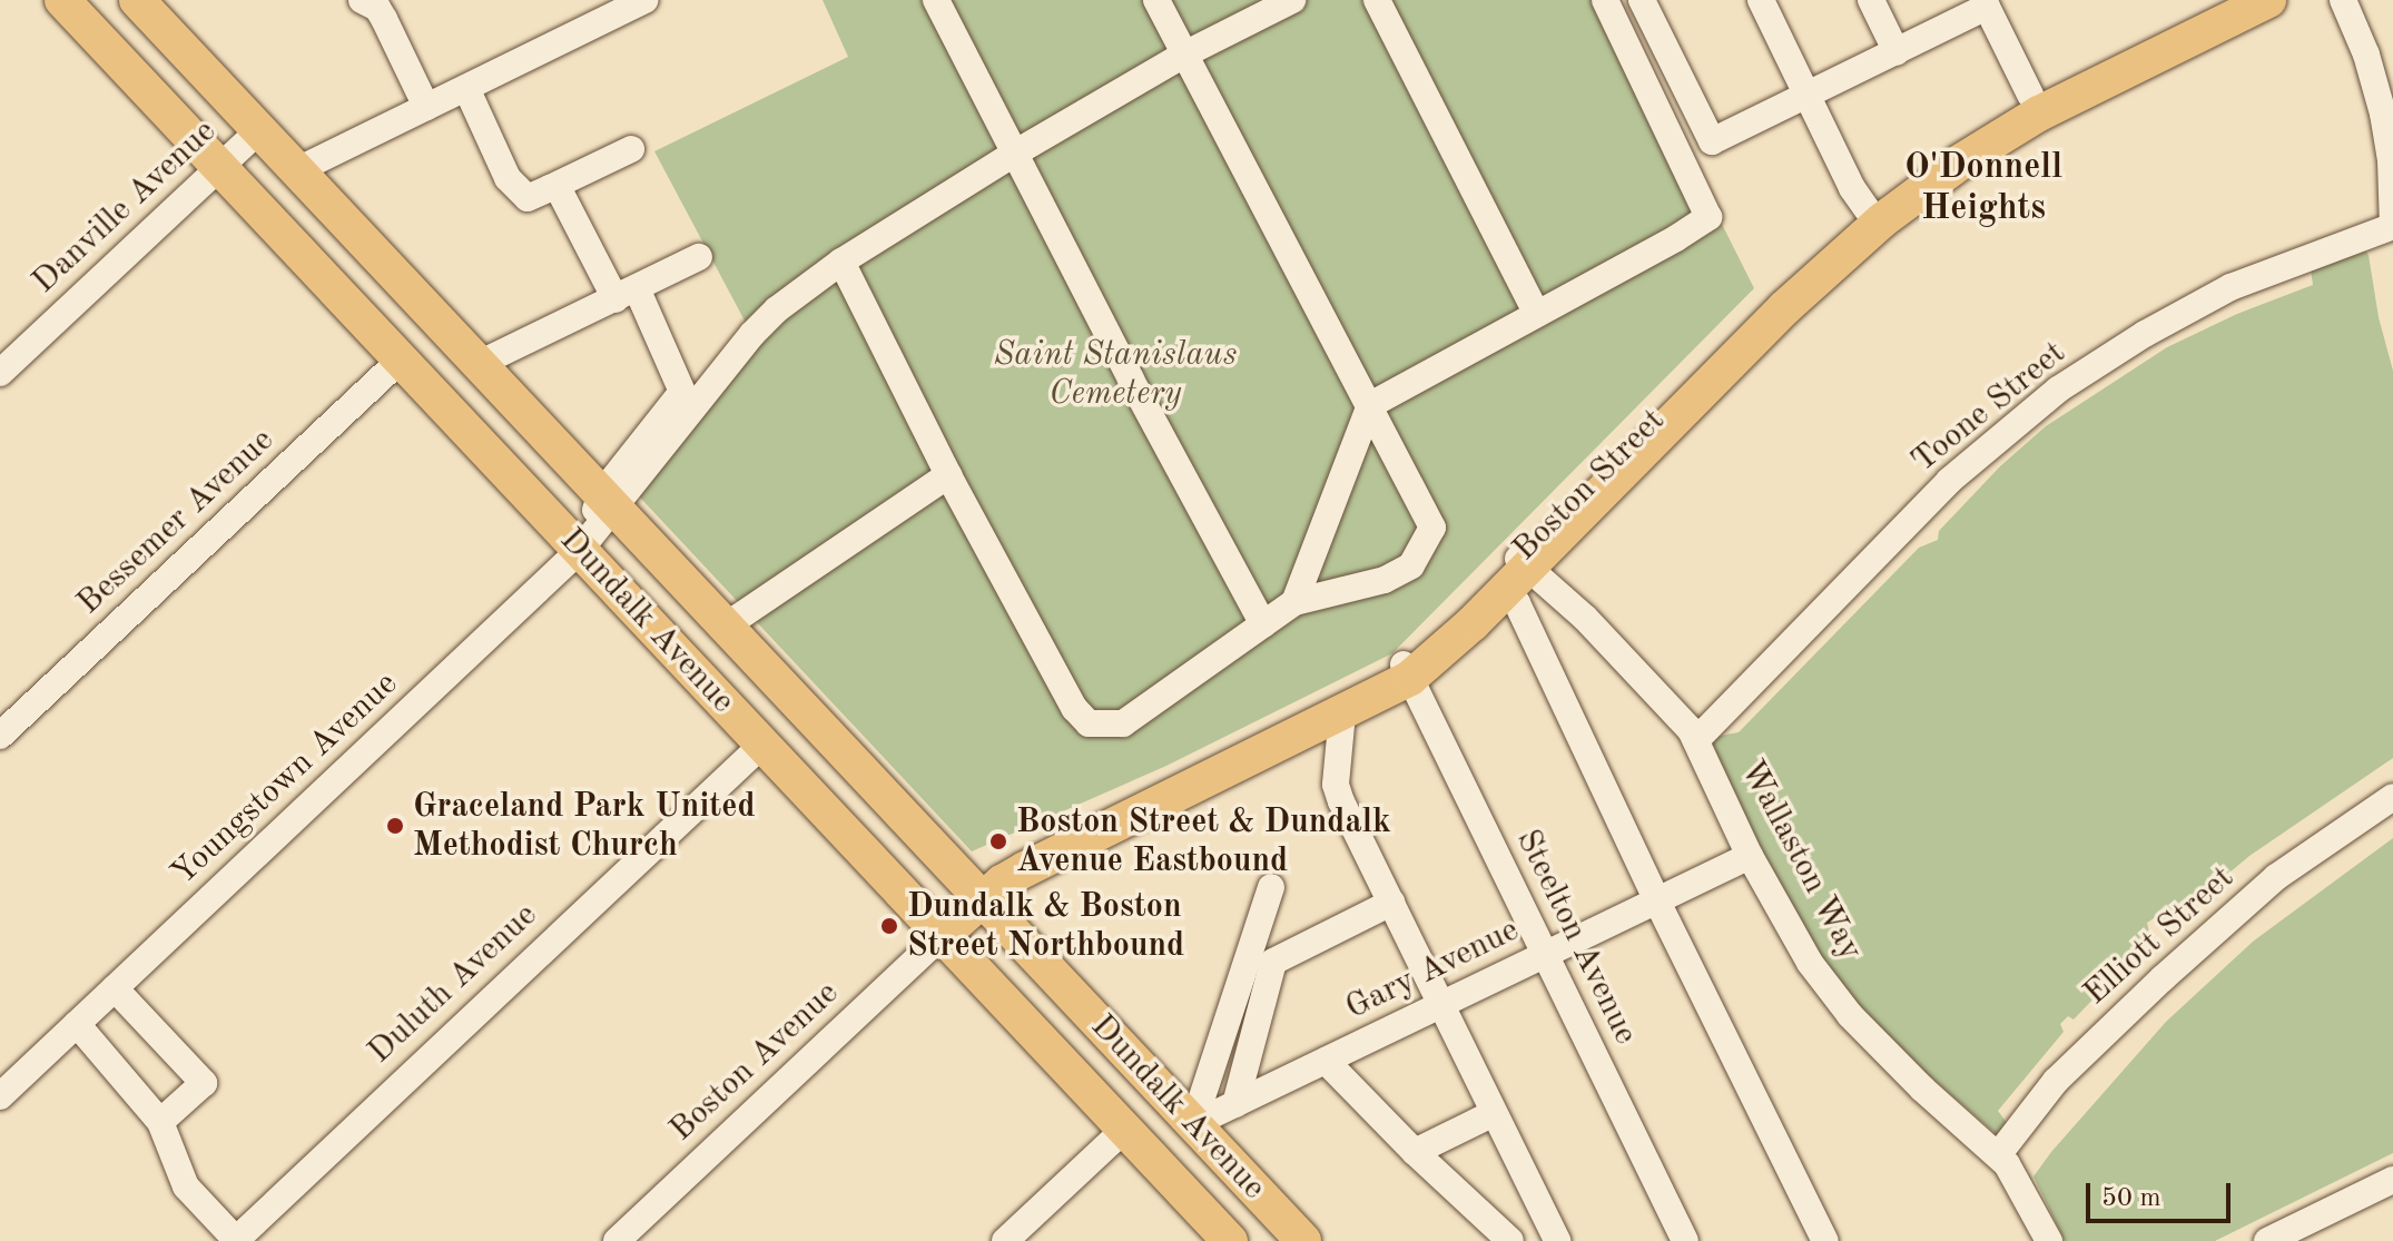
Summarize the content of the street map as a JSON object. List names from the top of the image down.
{
  "streets": {
    "main road": ["Boston Street", "Dundalk Avenue"],
    "street": [
      "Danville Avenue",
      "Toone Street",
      "Bessemer Avenue",
      "Youngstown Avenue",
      "Wallaston Way",
      "Elliott Street",
      "Steelton Avenue",
      "Gary Avenue",
      "Duluth Avenue",
      "Boston Avenue"
    ]
  },
  "crossings": [
    ["Danville Avenue", "Dundalk Avenue"],
    ["Toone Street", "Wallaston Way"],
    ["Boston Street", "Dundalk Avenue"],
    ["Boston Street", "Wallaston Way"],
    ["Boston Street", "Steelton Avenue"],
    ["Boston Street", "Boston Avenue"],
    ["Bessemer Avenue", "Dundalk Avenue"],
    ["Dundalk Avenue", "Youngstown Avenue"],
    ["Dundalk Avenue", "Gary Avenue"],
    ["Dundalk Avenue", "Duluth Avenue"],
    ["Dundalk Avenue", "Boston Avenue"],
    ["Wallaston Way", "Elliott Street"],
    ["Wallaston Way", "Gary Avenue"],
    ["Steelton Avenue", "Gary Avenue"]
  ],
  "districts": ["O'Donnell Heights"],
  "parks": ["Saint Stanislaus Cemetery"],
  "places": ["Graceland Park United Methodist Church", "Boston Street & Dundalk Avenue Eastbound", "Dundalk & Boston Street Northbound"],
  "scale_bar": "50 m"
}
